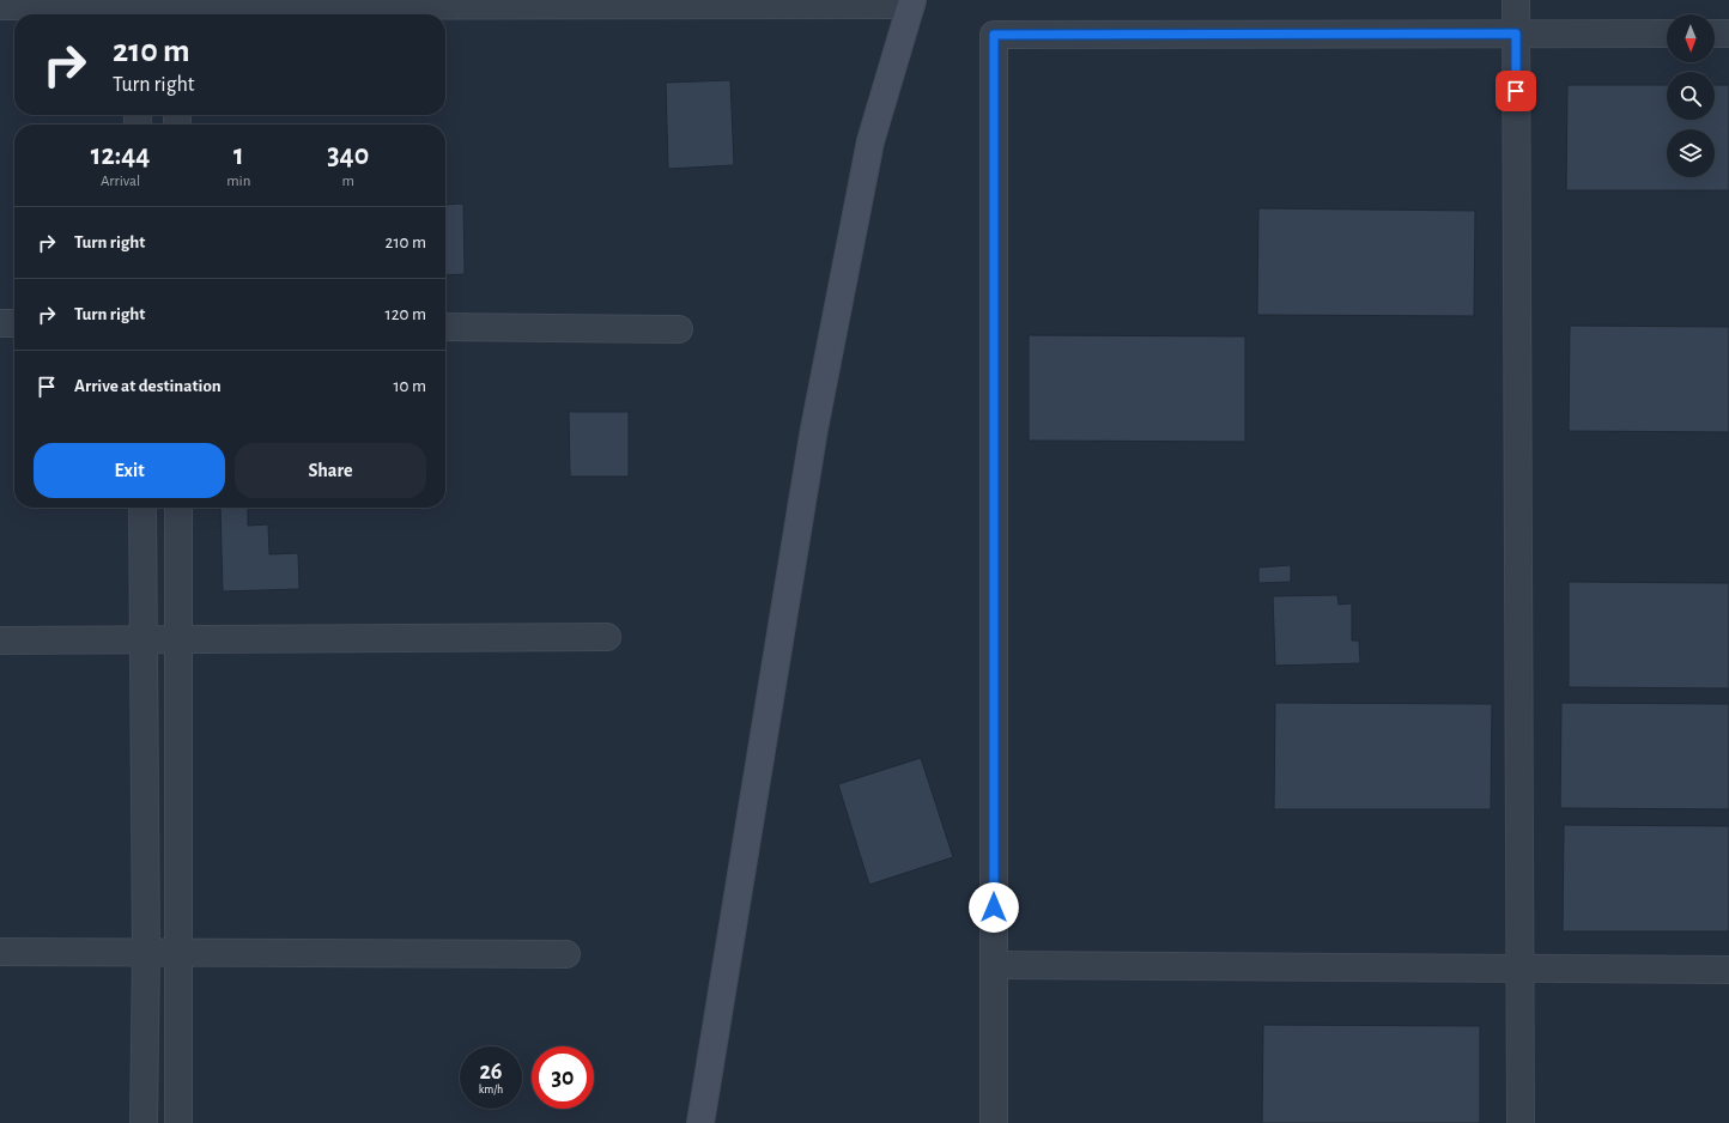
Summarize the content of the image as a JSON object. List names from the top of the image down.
{
  "north": "bottom",
  "page": {
    "turn": ["210 m", "Turn right"],
    "eta": [
      "12:44",
      "Arrival",
      "1",
      "min",
      "340",
      "m"
    ],
    "list": [
      {
        "name": "Turn right",
        "value": "210 m"
      },
      {
        "name": "Turn right",
        "value": "120 m"
      },
      {
        "name": "Arrive at destination",
        "value": "10 m"
      }
    ],
    "buttons": ["Exit", "Share"],
    "speed": "26 km/h",
    "limit": "30"
  }
}
